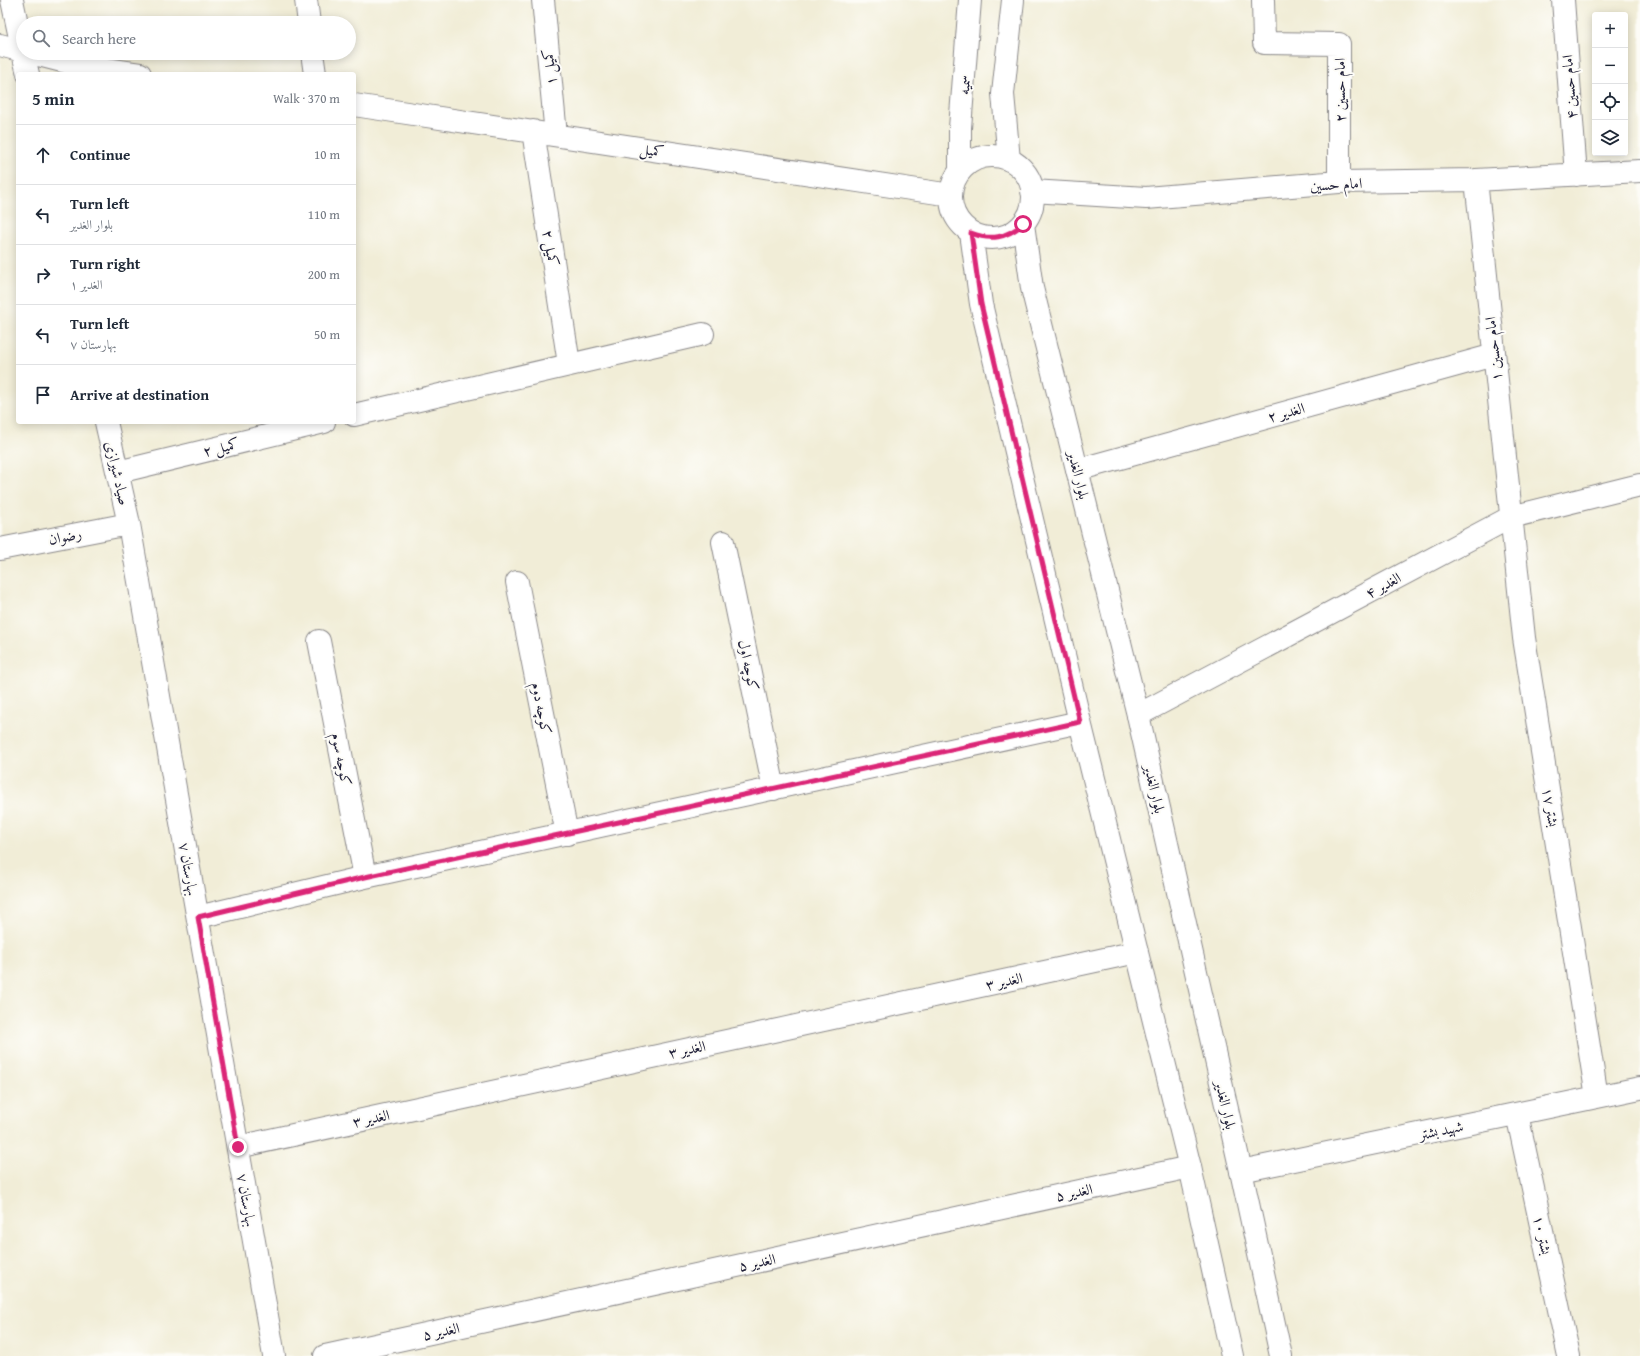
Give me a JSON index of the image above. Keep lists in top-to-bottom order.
{
  "streets": {
    "street": [
      "کمیل ۱",
      "سمیه",
      "امام حسین ۴",
      "امام حسین ۲",
      "کمیل",
      "امام حسین",
      "کمیل ۲",
      "امام حسین ۱",
      "الغدیر ۲",
      "صیاد شیرازی",
      "بلوار الغدیر",
      "رضوان",
      "الغدیر ۴",
      "کوچه اول",
      "کوچه دوم",
      "کوچه سوم",
      "بشتر ۱۷",
      "بهارستان ۷",
      "الغدیر ۳",
      "شهید بشتر",
      "الغدیر ۵",
      "بشتر ۱۰"
    ]
  },
  "crossings": [
    ["کمیل ۱", "کمیل"],
    ["سمیه", "کمیل"],
    ["سمیه", "امام حسین"],
    ["سمیه", "بلوار الغدیر"],
    ["امام حسین ۴", "امام حسین"],
    ["امام حسین ۲", "امام حسین"],
    ["کمیل", "امام حسین"],
    ["کمیل", "کمیل ۲"],
    ["کمیل", "بلوار الغدیر"],
    ["امام حسین", "امام حسین ۱"],
    ["امام حسین", "بلوار الغدیر"],
    ["کمیل ۲", "صیاد شیرازی"],
    ["امام حسین ۱", "الغدیر ۲"],
    ["امام حسین ۱", "الغدیر ۴"],
    ["امام حسین ۱", "بشتر ۱۷"],
    ["الغدیر ۲", "بلوار الغدیر"],
    ["صیاد شیرازی", "رضوان"],
    ["صیاد شیرازی", "بهارستان ۷"],
    ["بلوار الغدیر", "الغدیر ۴"],
    ["بلوار الغدیر", "شهید بشتر"],
    ["رضوان", "بهارستان ۷"],
    ["الغدیر ۴", "بشتر ۱۷"],
    ["بشتر ۱۷", "شهید بشتر"],
    ["بهارستان ۷", "الغدیر ۳"],
    ["شهید بشتر", "بشتر ۱۰"]
  ],
  "page": {
    "map_buttons": ["+", "−"],
    "search": "Search here",
    "heading": ["5 min", "Walk · 370 m"],
    "list": [
      ["Continue", "10 m"],
      ["Turn left", "بلوار الغدیر", "110 m"],
      ["Turn right", "الغدیر ۱", "200 m"],
      ["Turn left", "بهارستان ۷", "50 m"],
      "Arrive at destination"
    ]
  }
}
